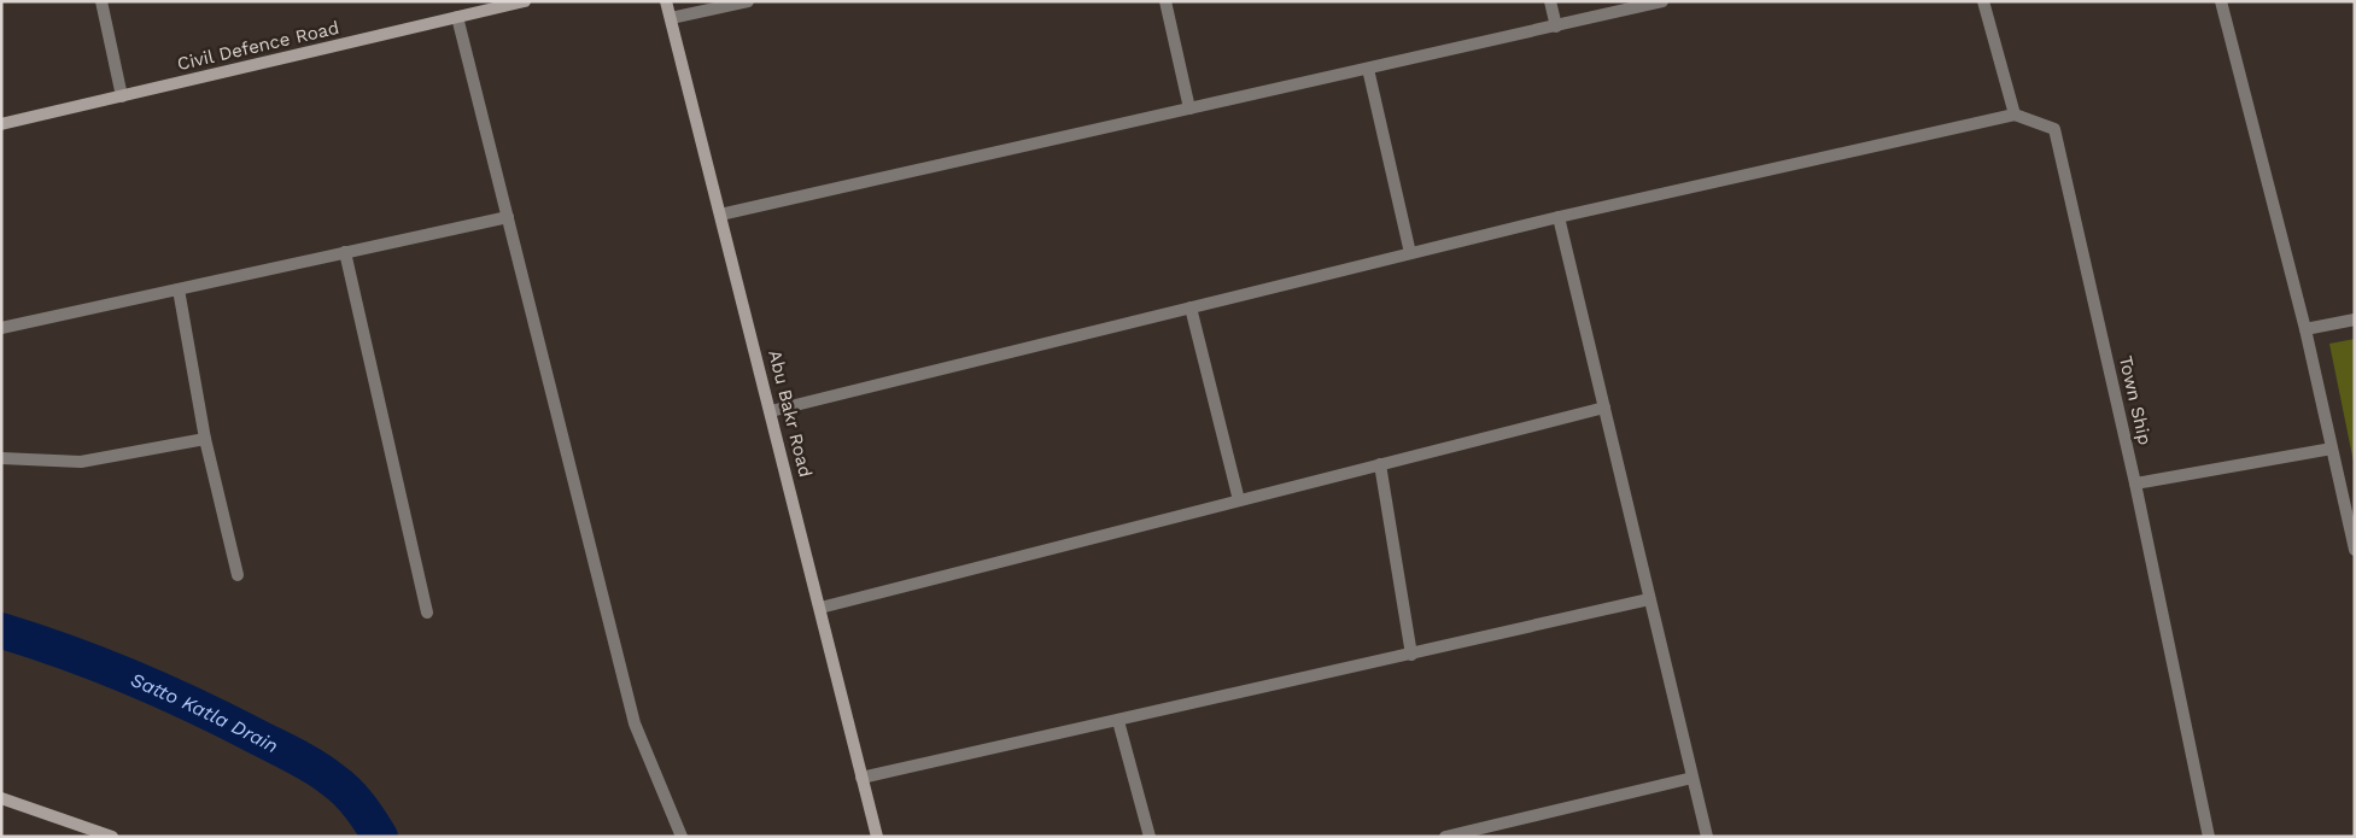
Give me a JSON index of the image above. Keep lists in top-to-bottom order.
{
  "streets": {
    "street": ["Civil Defence Road", "Town Ship", "Abu Bakr Road"]
  },
  "water": ["Satto Katla Drain"]
}
